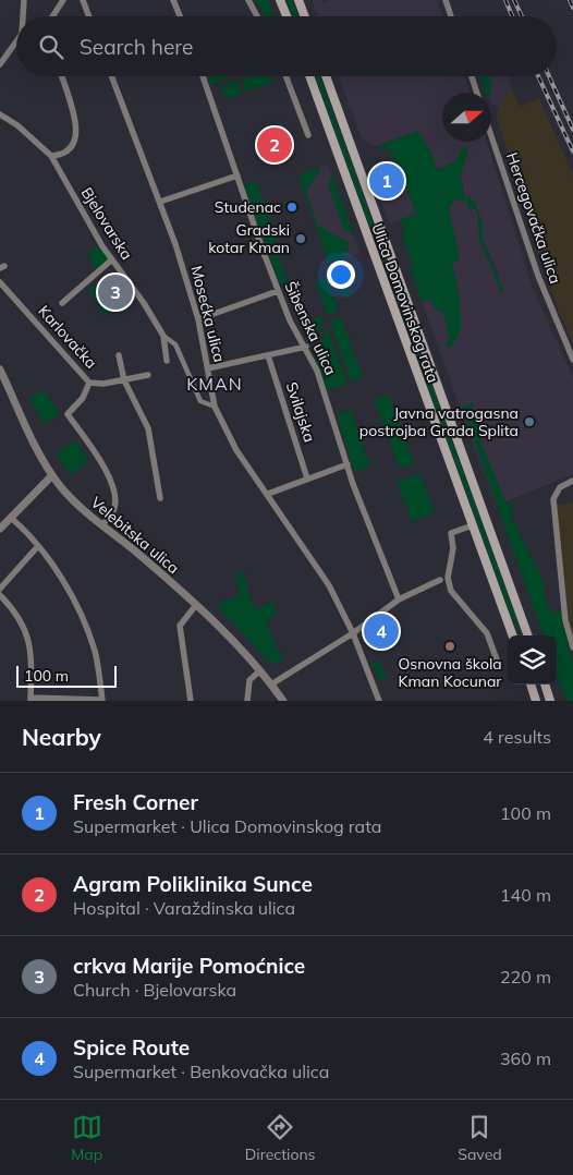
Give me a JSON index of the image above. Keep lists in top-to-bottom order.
{
  "streets": {
    "main road": ["Ulica Domovinskog rata"],
    "street": [
      "Hercegovačka ulica",
      "Bjelovarska",
      "Mosećka ulica",
      "Šibenska ulica",
      "Karlovačka",
      "Svilajska",
      "Velebitska ulica"
    ]
  },
  "crossings": [
    ["Karlovačka", "Velebitska ulica"]
  ],
  "districts": ["KMAN"],
  "places": [
    "Studenac",
    "Gradski kotar Kman",
    "Javna vatrogasna postrojba Grada Splita",
    "Osnovna škola Kman Kocunar"
  ],
  "scale_bar": "100 m",
  "north": "right",
  "page": {
    "search": "Search here",
    "pins": [
      "2",
      "1",
      "3",
      "4"
    ],
    "scale": "100 m",
    "heading": ["Nearby", "4 results"],
    "list": [
      {
        "mark": "1",
        "name": "Fresh Corner",
        "note": "Supermarket · Ulica Domovinskog rata",
        "value": "100 m"
      },
      {
        "mark": "2",
        "name": "Agram Poliklinika Sunce",
        "note": "Hospital · Varaždinska ulica",
        "value": "140 m"
      },
      {
        "mark": "3",
        "name": "crkva Marije Pomoćnice",
        "note": "Church · Bjelovarska",
        "value": "220 m"
      },
      {
        "mark": "4",
        "name": "Spice Route",
        "note": "Supermarket · Benkovačka ulica",
        "value": "360 m"
      }
    ],
    "nav": ["Map", "Directions", "Saved"]
  }
}
